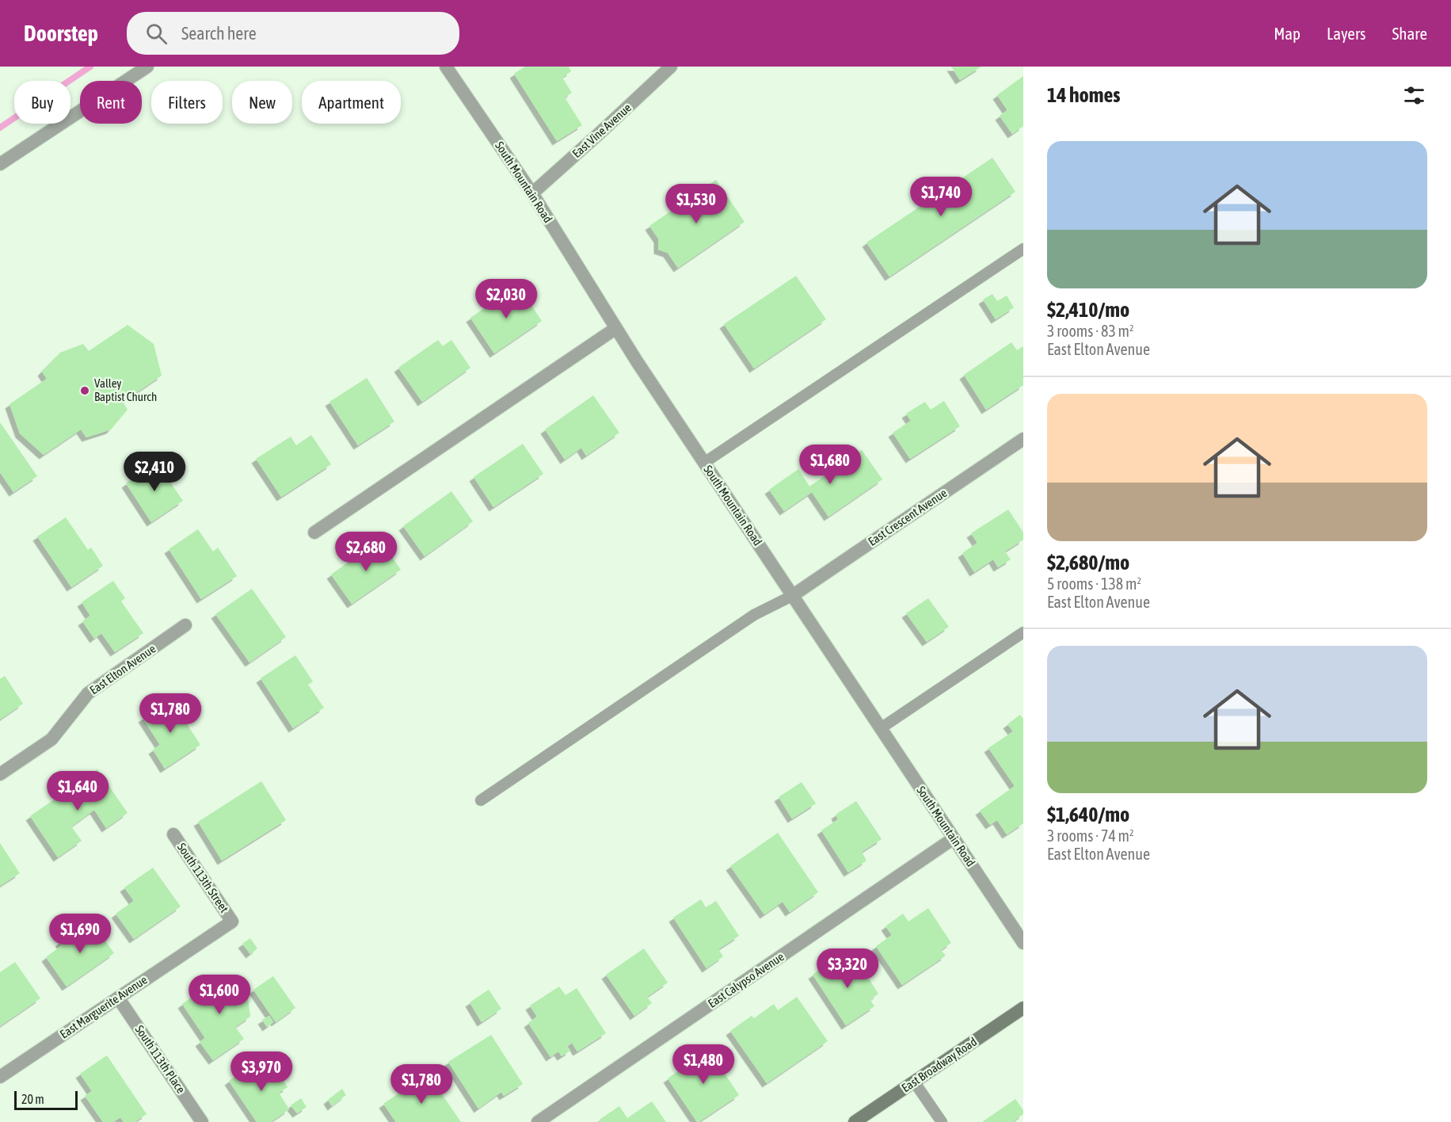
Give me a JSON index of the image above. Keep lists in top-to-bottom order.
{
  "streets": {
    "main road": ["East Broadway Road"],
    "street": [
      "East Vine Avenue",
      "South Mountain Road",
      "East Crescent Avenue",
      "East Elton Avenue",
      "South 113th Street",
      "East Calypso Avenue",
      "East Marguerite Avenue",
      "South 113th Place"
    ]
  },
  "crossings": [
    ["East Vine Avenue", "South Mountain Road"],
    ["South Mountain Road", "East Crescent Avenue"],
    ["South Mountain Road", "East Calypso Avenue"],
    ["South 113th Street", "East Marguerite Avenue"],
    ["East Marguerite Avenue", "South 113th Place"]
  ],
  "places": ["Valley Baptist Church"],
  "scale_bar": "20 m",
  "page": {
    "header": "Doorstep",
    "search": "Search here",
    "nav": ["Map", "Layers", "Share"],
    "heading": "14 homes",
    "chip": [
      "Buy",
      "Rent",
      "Filters",
      "New",
      "Apartment"
    ],
    "list": [
      {
        "name": "$2,410/mo",
        "note": "3 rooms · 83 m² · East Elton Avenue"
      },
      {
        "name": "$2,680/mo",
        "note": "5 rooms · 138 m² · East Elton Avenue"
      },
      {
        "name": "$1,640/mo",
        "note": "3 rooms · 74 m² · East Elton Avenue"
      }
    ],
    "price": [
      "$1,740",
      "$1,530",
      "$2,030",
      "$1,680",
      "$2,410",
      "$2,680",
      "$1,780",
      "$1,640",
      "$1,690",
      "$3,320",
      "$1,600",
      "$1,480",
      "$3,970",
      "$1,780"
    ],
    "scale": "20 m"
  }
}
